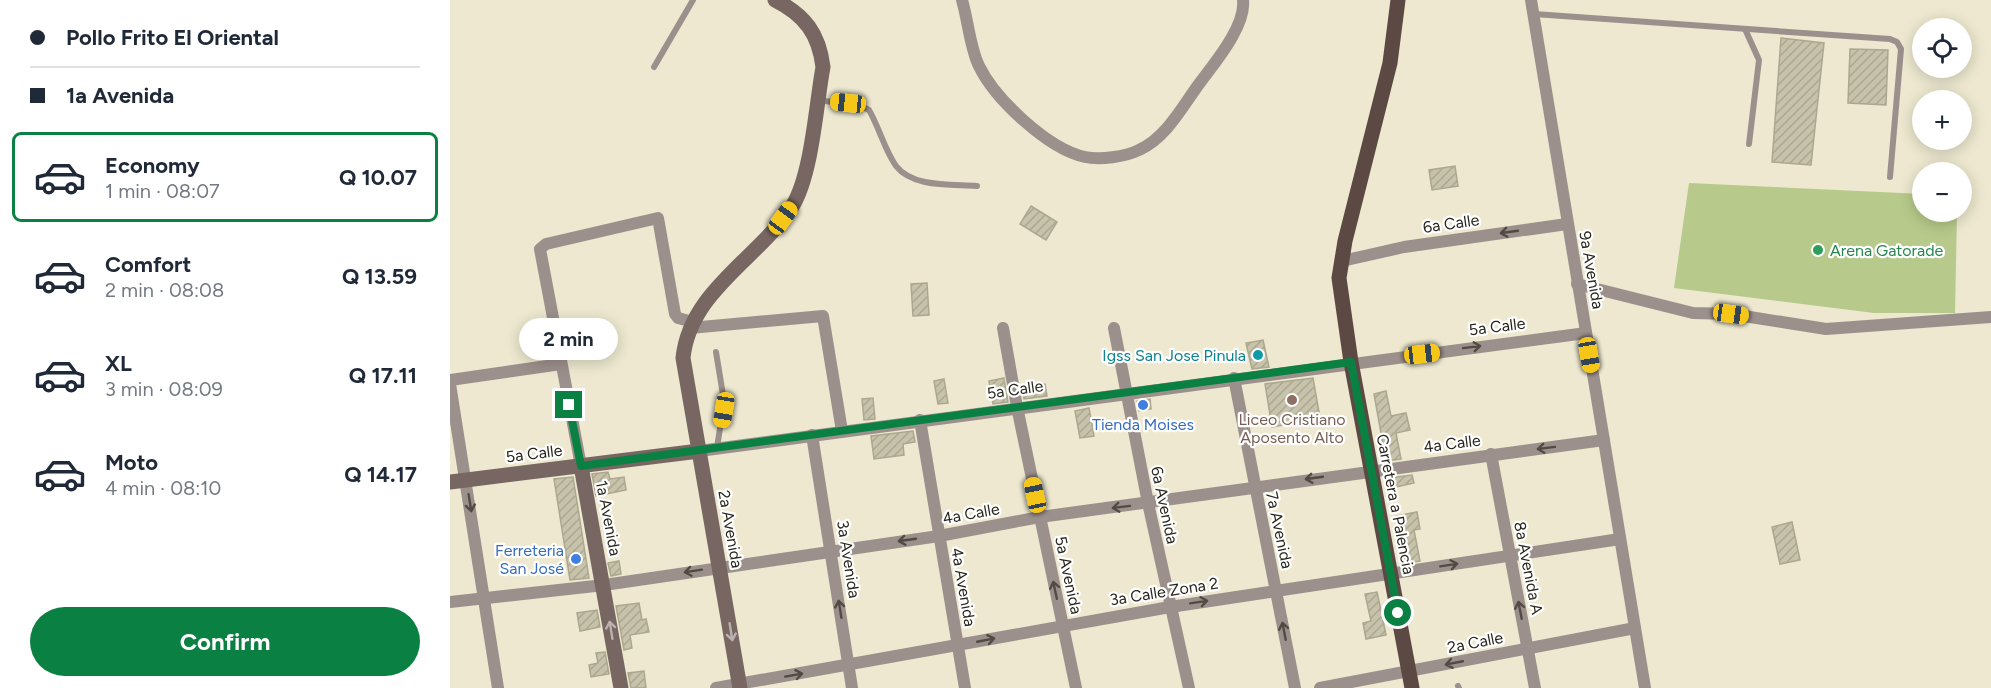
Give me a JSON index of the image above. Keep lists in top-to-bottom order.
{
  "streets": {
    "main road": ["Carretera a Palencia"],
    "street": [
      "6a Calle",
      "9a Avenida",
      "5a Calle",
      "4a Calle",
      "6a Avenida",
      "1a Avenida",
      "2a Avenida",
      "7a Avenida",
      "3a Avenida",
      "8a Avenida A",
      "5a Avenida",
      "4a Avenida",
      "3a Calle Zona 2",
      "2a Calle"
    ]
  },
  "crossings": [
    ["6a Calle", "9a Avenida"],
    ["6a Calle", "Carretera a Palencia"],
    ["9a Avenida", "5a Calle"],
    ["9a Avenida", "4a Calle"],
    ["9a Avenida", "3a Calle Zona 2"],
    ["9a Avenida", "2a Calle"],
    ["5a Calle", "Carretera a Palencia"],
    ["5a Calle", "6a Avenida"],
    ["5a Calle", "1a Avenida"],
    ["5a Calle", "2a Avenida"],
    ["5a Calle", "7a Avenida"],
    ["5a Calle", "3a Avenida"],
    ["5a Calle", "5a Avenida"],
    ["5a Calle", "4a Avenida"],
    ["4a Calle", "Carretera a Palencia"],
    ["4a Calle", "6a Avenida"],
    ["4a Calle", "1a Avenida"],
    ["4a Calle", "2a Avenida"],
    ["4a Calle", "7a Avenida"],
    ["4a Calle", "3a Avenida"],
    ["4a Calle", "8a Avenida A"],
    ["4a Calle", "5a Avenida"],
    ["4a Calle", "4a Avenida"],
    ["Carretera a Palencia", "3a Calle Zona 2"],
    ["Carretera a Palencia", "2a Calle"],
    ["6a Avenida", "3a Calle Zona 2"],
    ["1a Avenida", "2a Avenida"],
    ["2a Avenida", "3a Calle Zona 2"],
    ["7a Avenida", "3a Calle Zona 2"],
    ["3a Avenida", "3a Calle Zona 2"],
    ["8a Avenida A", "3a Calle Zona 2"],
    ["8a Avenida A", "2a Calle"],
    ["5a Avenida", "3a Calle Zona 2"],
    ["4a Avenida", "3a Calle Zona 2"]
  ],
  "one_way": [
    "6a Calle",
    "4a Calle",
    "3a Avenida",
    "8a Avenida A",
    "3a Calle Zona 2",
    "2a Calle"
  ],
  "places": [
    "Arena Gatorade",
    "Igss San Jose Pinula",
    "Liceo Cristiano Aposento Alto",
    "Tienda Moises",
    "Ferreteria San José"
  ],
  "page": {
    "banner": ["Pollo Frito El Oriental", "1a Avenida"],
    "map_buttons": ["+", "−"],
    "list": [
      {
        "name": "Economy",
        "note": "1 min · 08:07",
        "value": "Q 10.07"
      },
      {
        "name": "Comfort",
        "note": "2 min · 08:08",
        "value": "Q 13.59"
      },
      {
        "name": "XL",
        "note": "3 min · 08:09",
        "value": "Q 17.11"
      },
      {
        "name": "Moto",
        "note": "4 min · 08:10",
        "value": "Q 14.17"
      }
    ],
    "bubble": "2 min",
    "buttons": "Confirm"
  }
}
